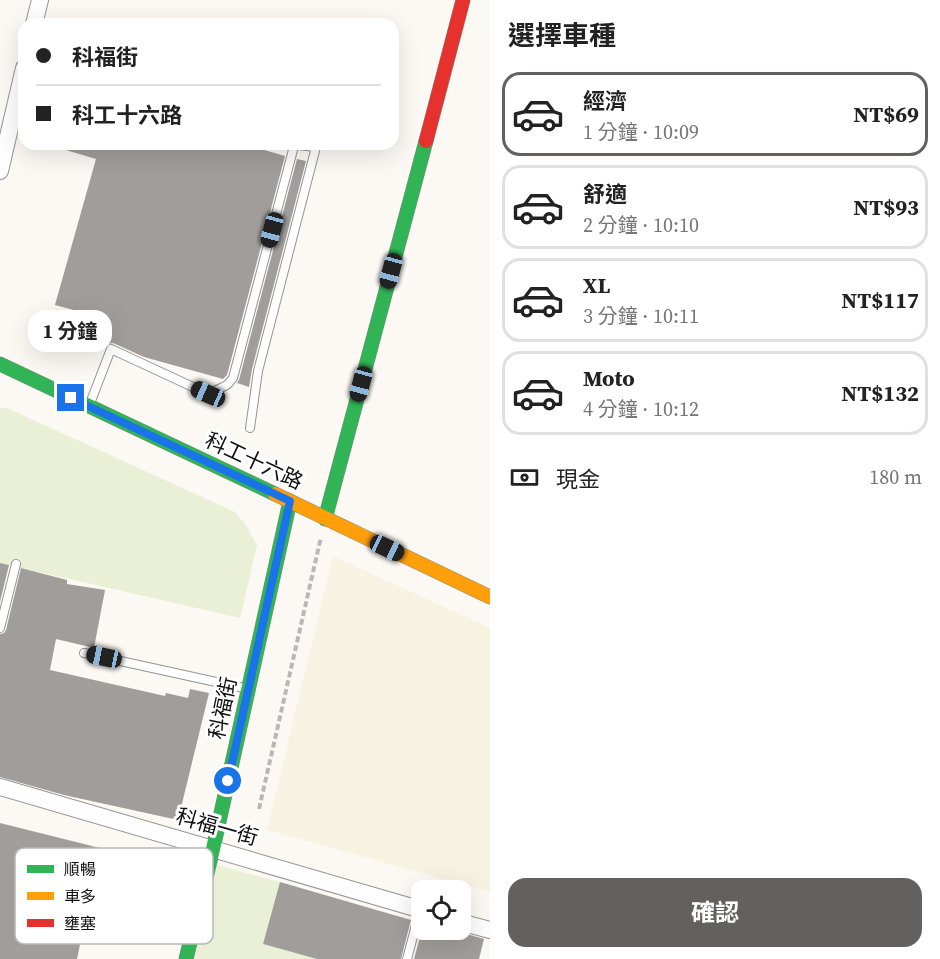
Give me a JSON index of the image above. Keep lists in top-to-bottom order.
{
  "streets": {
    "street": ["科工十六路", "科福街", "科福一街"]
  },
  "crossings": [
    ["科工十六路", "科福街"],
    ["科福街", "科福一街"]
  ],
  "legend": ["順暢", "車多", "壅塞"],
  "page": {
    "heading": "選擇車種",
    "banner": ["科福街", "科工十六路"],
    "list": [
      {
        "name": "經濟",
        "note": "1 分鐘 · 10:09",
        "value": "NT$69"
      },
      {
        "name": "舒適",
        "note": "2 分鐘 · 10:10",
        "value": "NT$93"
      },
      {
        "name": "XL",
        "note": "3 分鐘 · 10:11",
        "value": "NT$117"
      },
      {
        "name": "Moto",
        "note": "4 分鐘 · 10:12",
        "value": "NT$132"
      }
    ],
    "bubble": "1 分鐘",
    "pay": ["現金", "180 m"],
    "buttons": "確認"
  }
}
